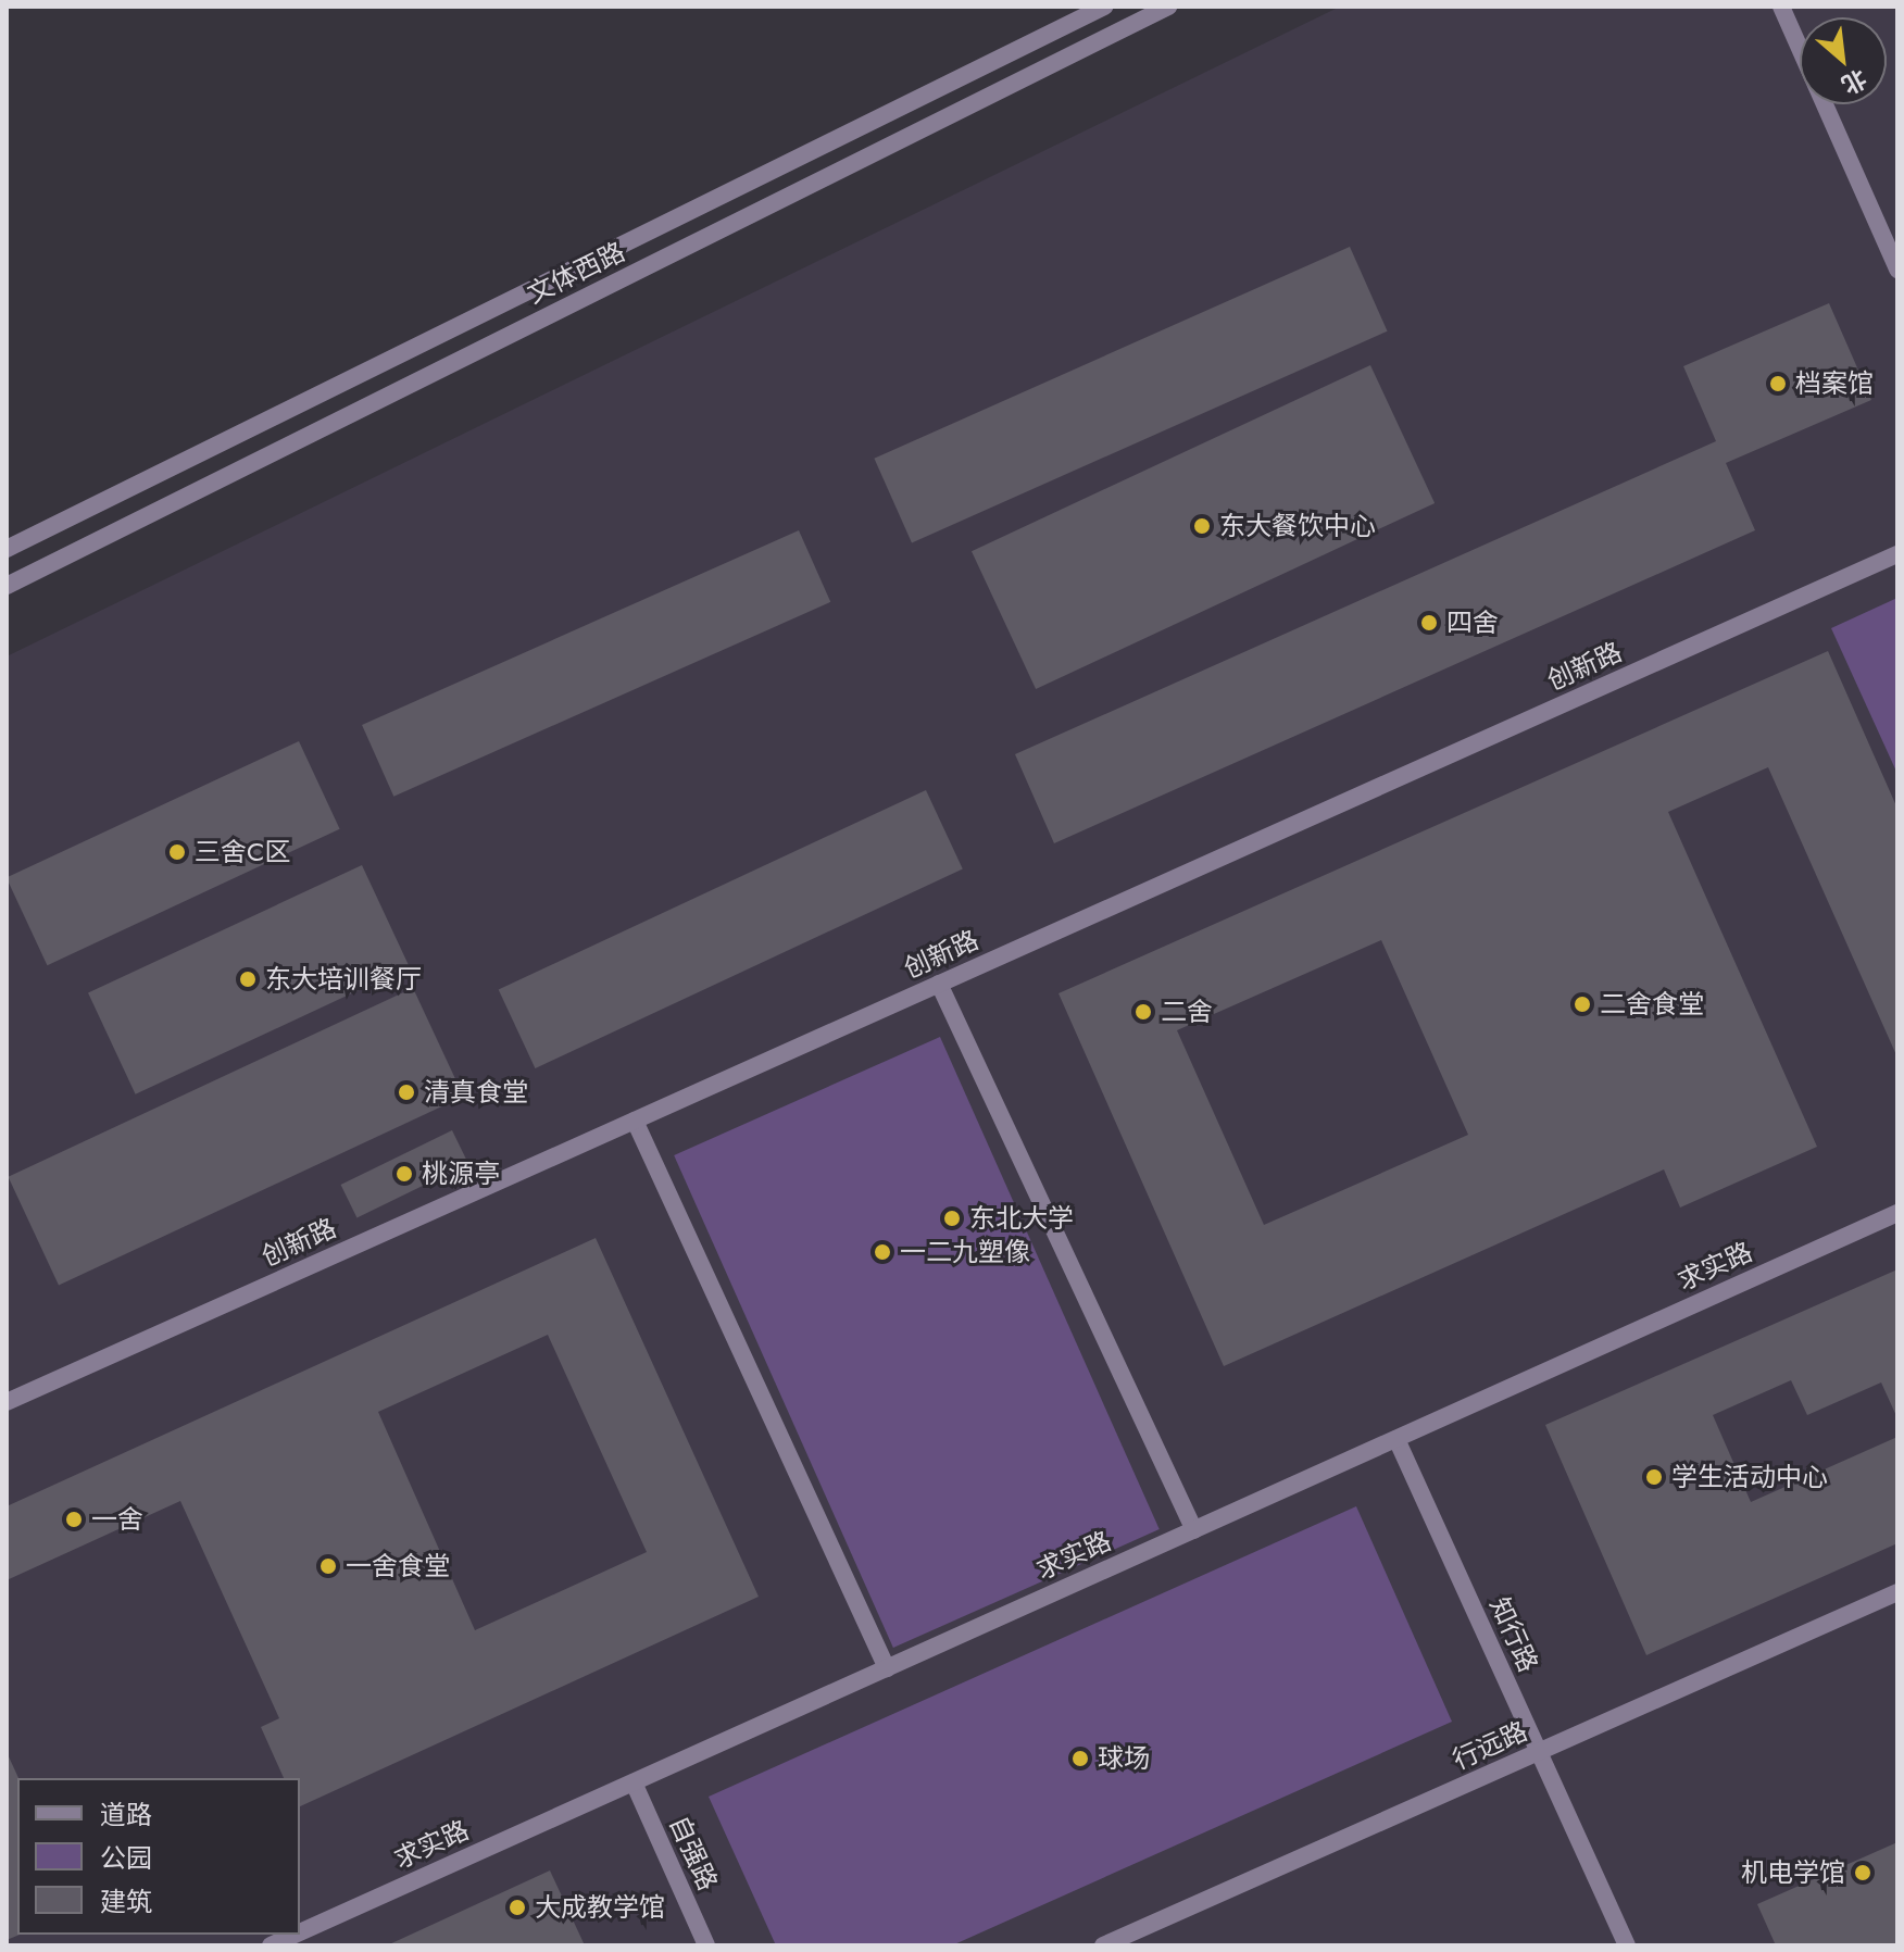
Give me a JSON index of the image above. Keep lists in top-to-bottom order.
{
  "streets": {
    "street": [
      "文体西路",
      "创新路",
      "求实路",
      "知行路",
      "行远路",
      "自强路"
    ]
  },
  "crossings": [
    ["求实路", "知行路"],
    ["求实路", "自强路"],
    ["知行路", "行远路"]
  ],
  "places": [
    "档案馆",
    "东大餐饮中心",
    "四舍",
    "三舍C区",
    "东大培训餐厅",
    "二舍食堂",
    "二舍",
    "清真食堂",
    "桃源亭",
    "东北大学",
    "一二九塑像",
    "学生活动中心",
    "一舍",
    "一舍食堂",
    "球场",
    "机电学馆",
    "大成教学馆"
  ],
  "legend": ["道路", "公园", "建筑"],
  "north": "bottom right"
}
